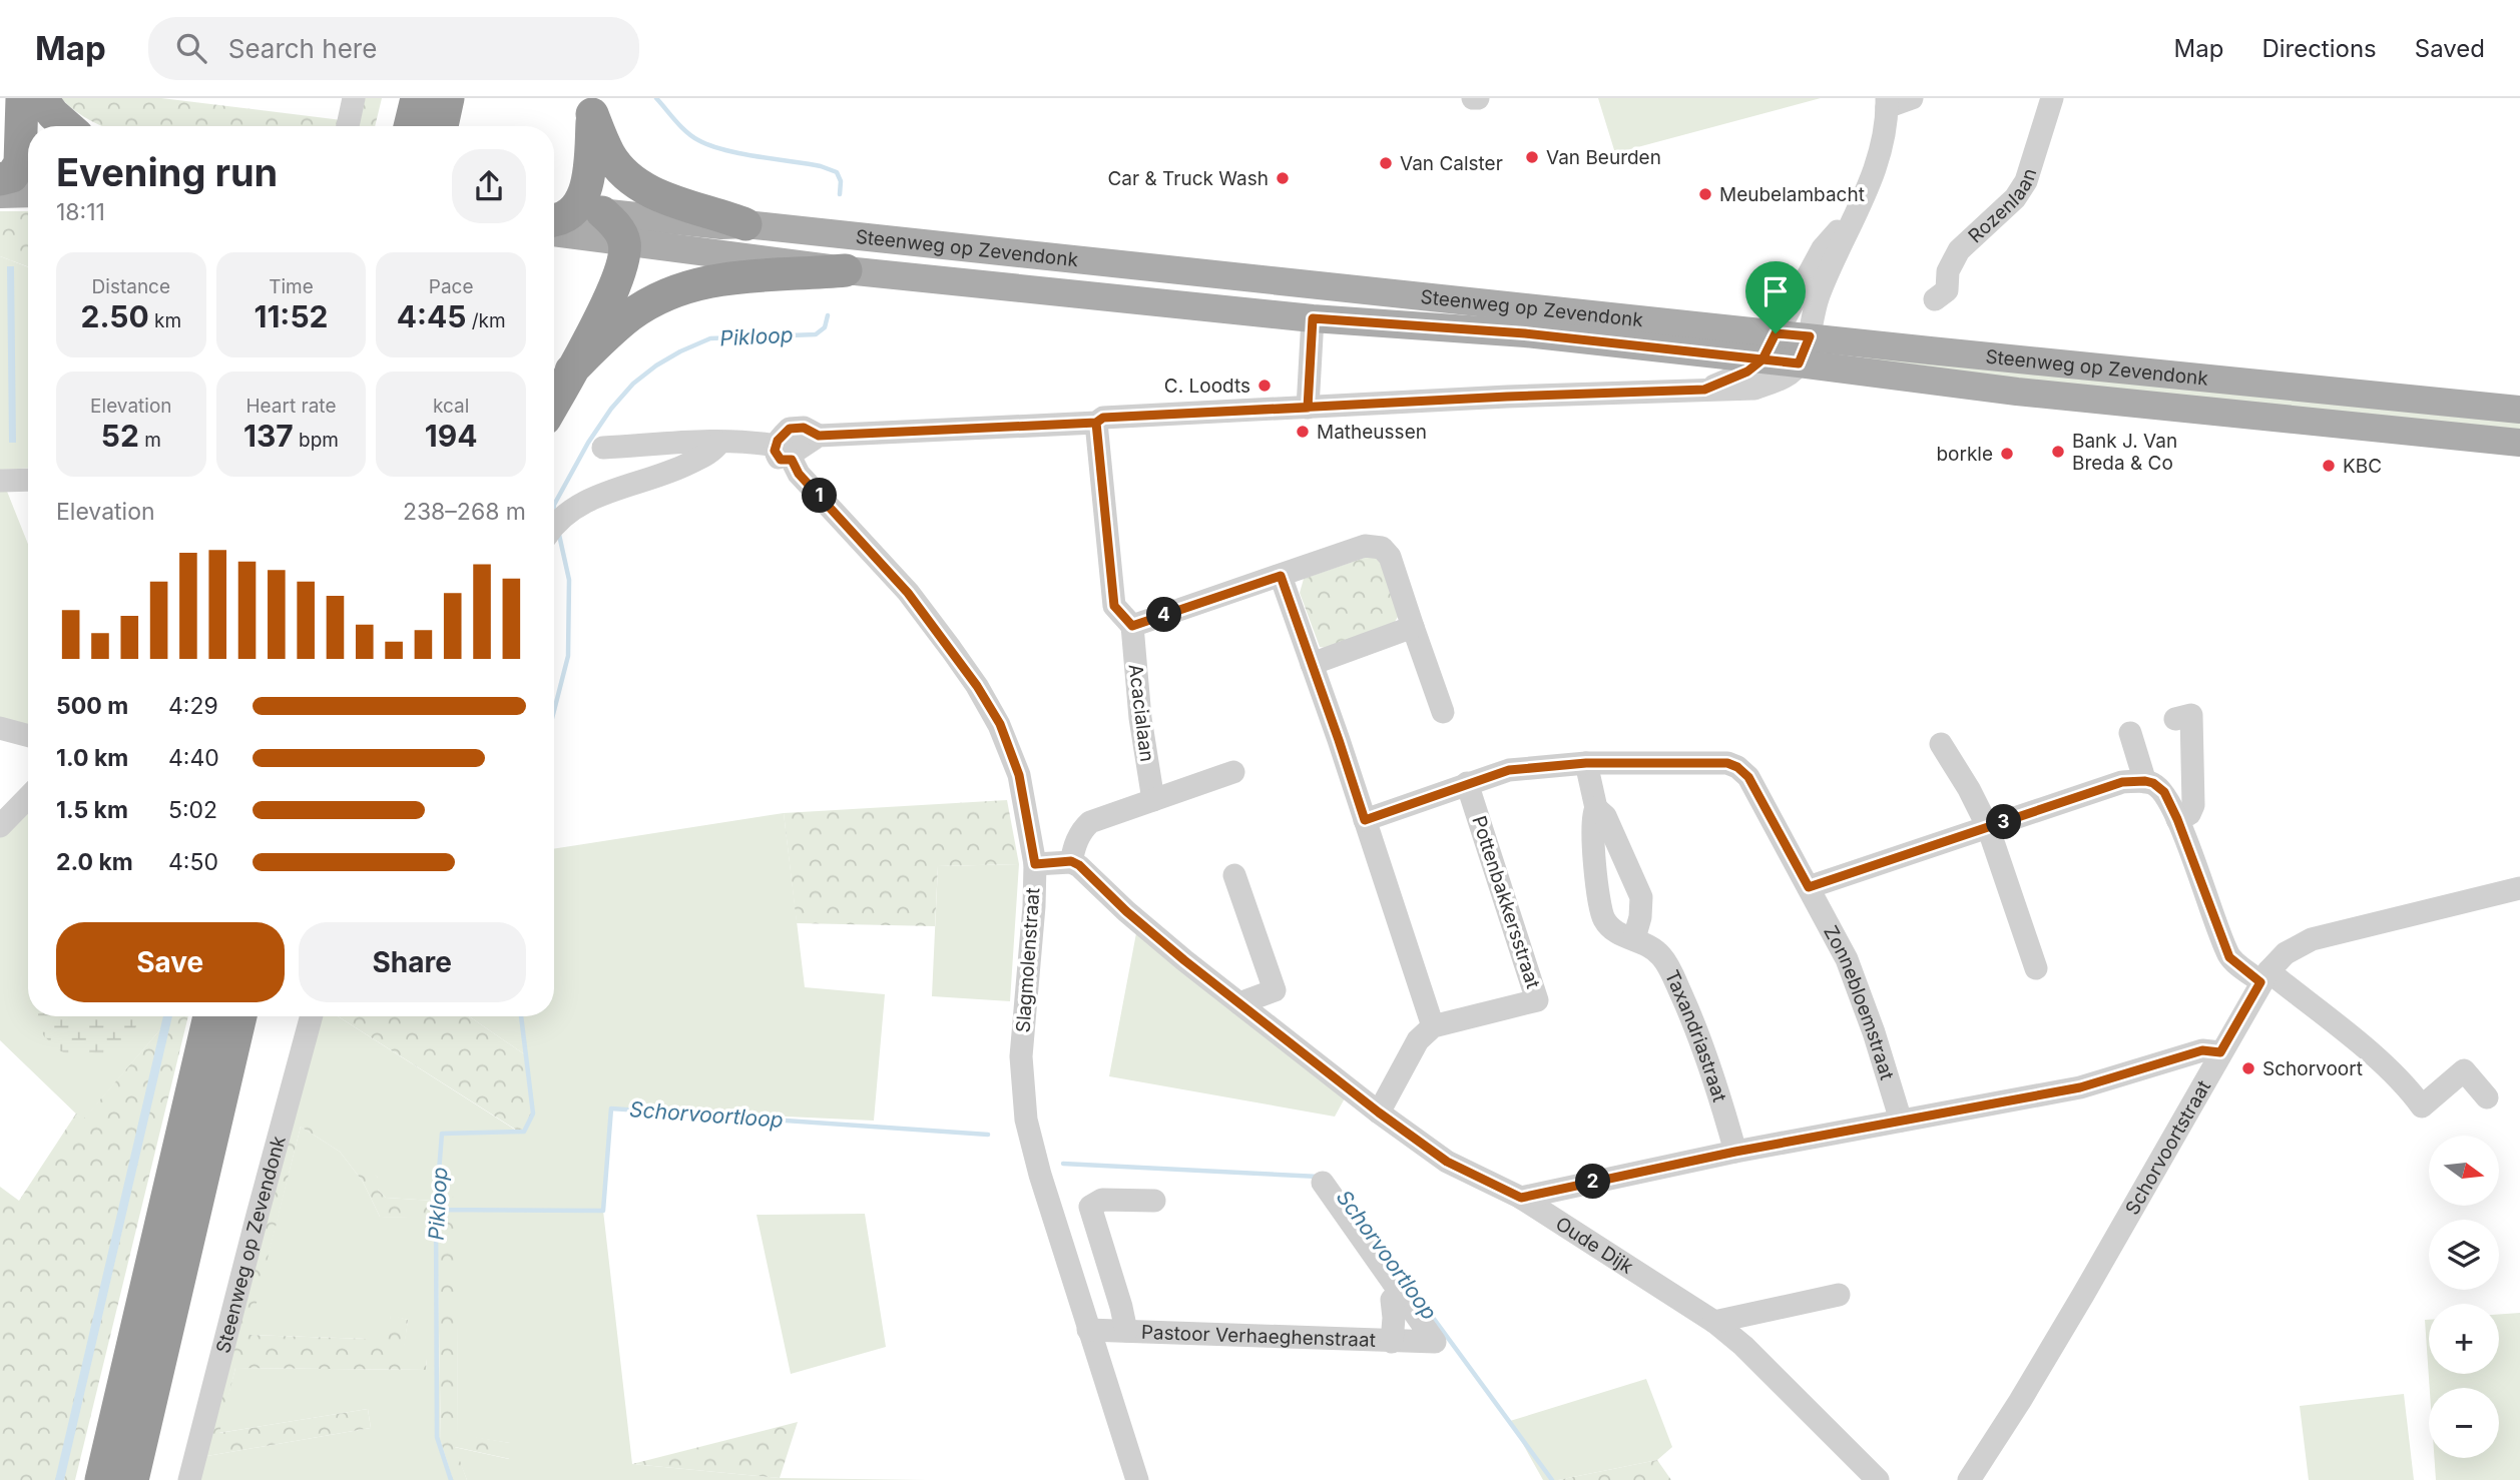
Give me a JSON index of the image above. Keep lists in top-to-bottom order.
{
  "streets": {
    "main road": ["Steenweg op Zevendonk"],
    "street": [
      "Rozenlaan",
      "Acacialaan",
      "Pottenbakkersstraat",
      "Slagmolenstraat",
      "Zonnebloemstraat",
      "Taxandriastraat",
      "Schorvoortstraat",
      "Oude Dijk",
      "Pastoor Verhaeghenstraat"
    ]
  },
  "crossings": [
    ["Slagmolenstraat", "Pastoor Verhaeghenstraat"],
    ["Zonnebloemstraat", "Taxandriastraat"]
  ],
  "water": ["Pikloop", "Schorvoortloop"],
  "places": [
    "Van Beurden",
    "Van Calster",
    "Car & Truck Wash",
    "Meubelambacht",
    "C. Loodts",
    "Matheussen",
    "Bank J. Van Breda & Co",
    "borkle",
    "KBC",
    "Schorvoort"
  ],
  "north": "right",
  "page": {
    "header": "Map",
    "search": "Search here",
    "nav": ["Map", "Directions", "Saved"],
    "heading": ["Evening run", "18:11"],
    "stats": [
      ["Distance", "2.50 km"],
      ["Time", "11:52"],
      ["Pace", "4:45 /km"],
      ["Elevation", "52 m"],
      ["Heart rate", "137 bpm"],
      ["kcal", "194"]
    ],
    "pins": [
      "1",
      "4",
      "3",
      "2"
    ],
    "chart": ["Elevation", "238–268 m"],
    "list": [
      {
        "name": "500 m",
        "note": "4:29"
      },
      {
        "name": "1.0 km",
        "note": "4:40"
      },
      {
        "name": "1.5 km",
        "note": "5:02"
      },
      {
        "name": "2.0 km",
        "note": "4:50"
      }
    ],
    "buttons": ["Save", "Share"],
    "map_buttons": ["+", "−"]
  }
}
